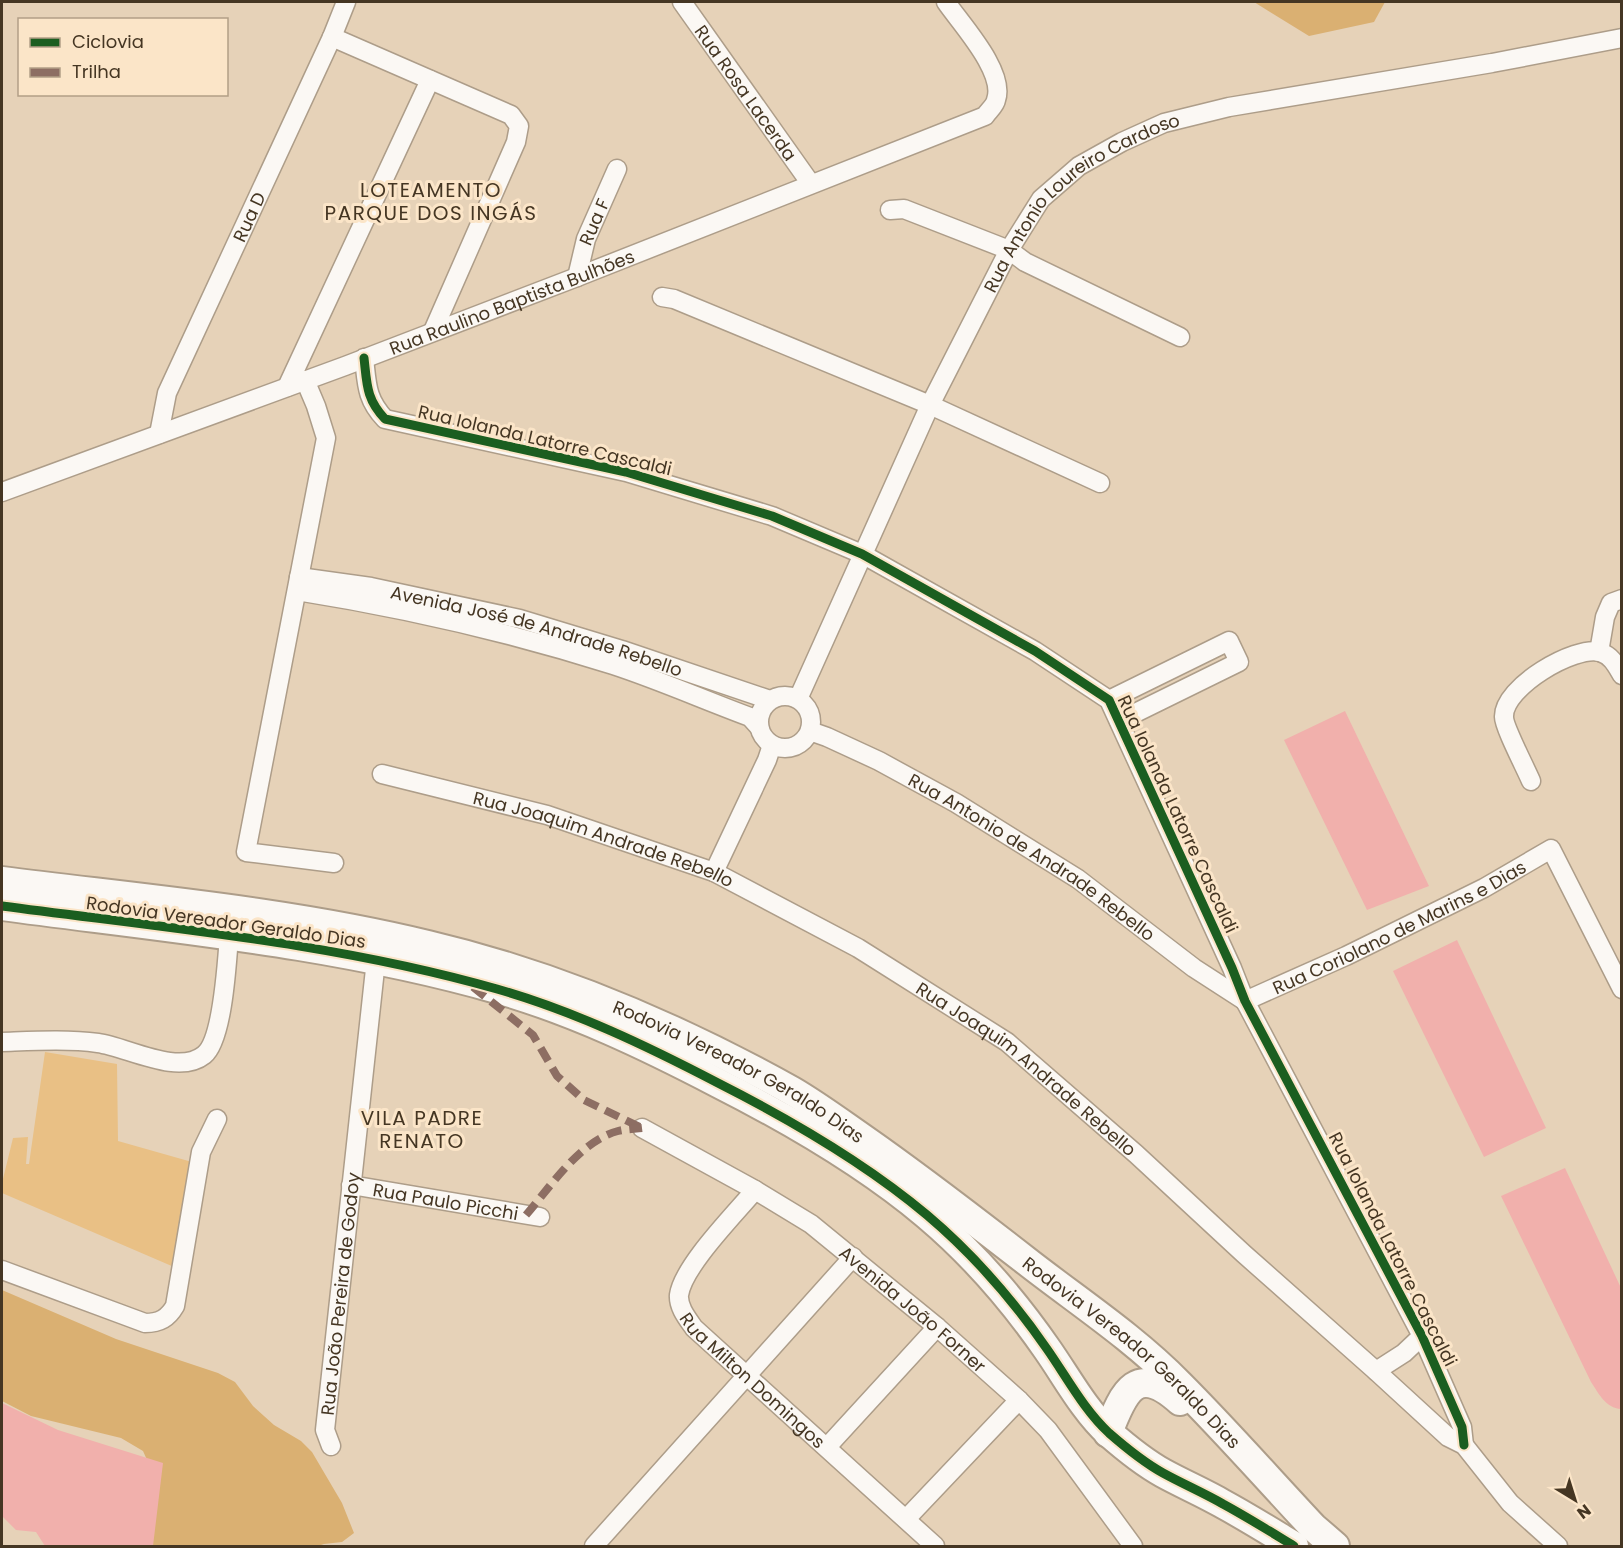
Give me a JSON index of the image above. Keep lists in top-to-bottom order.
{
  "streets": {
    "main road": ["Rodovia Vereador Geraldo Dias"],
    "street": [
      "Rua Rosa Lacerda",
      "Rua Antonio Loureiro Cardoso",
      "Rua D",
      "Rua F",
      "Rua Raulino Baptista Bulhões",
      "Rua Iolanda Latorre Cascaldi",
      "Avenida José de Andrade Rebello",
      "Rua Joaquim Andrade Rebello",
      "Rua Antonio de Andrade Rebello",
      "Rua Coriolano de Marins e Dias",
      "Rua Paulo Picchi",
      "Rua João Pereira de Godoy",
      "Avenida João Forner",
      "Rua Milton Domingos"
    ]
  },
  "crossings": [
    ["Rua Rosa Lacerda", "Rua Raulino Baptista Bulhões"],
    ["Rua Antonio Loureiro Cardoso", "Rua Iolanda Latorre Cascaldi"],
    ["Rua Antonio Loureiro Cardoso", "Avenida José de Andrade Rebello"],
    ["Rua Antonio Loureiro Cardoso", "Rua Antonio de Andrade Rebello"],
    ["Rua D", "Rua Raulino Baptista Bulhões"],
    ["Rua F", "Rua Raulino Baptista Bulhões"],
    ["Rua Raulino Baptista Bulhões", "Rua Iolanda Latorre Cascaldi"],
    ["Rua Iolanda Latorre Cascaldi", "Rua Joaquim Andrade Rebello"],
    ["Rua Iolanda Latorre Cascaldi", "Rua Antonio de Andrade Rebello"],
    ["Rua Iolanda Latorre Cascaldi", "Rua Coriolano de Marins e Dias"],
    ["Avenida José de Andrade Rebello", "Rua Antonio de Andrade Rebello"],
    ["Rua Antonio de Andrade Rebello", "Rua Coriolano de Marins e Dias"],
    ["Rodovia Vereador Geraldo Dias", "Rua João Pereira de Godoy"],
    ["Rua Paulo Picchi", "Rua João Pereira de Godoy"],
    ["Avenida João Forner", "Rua Milton Domingos"]
  ],
  "districts": ["LOTEAMENTO PARQUE DOS INGÁS", "VILA PADRE RENATO"],
  "legend": ["Ciclovia", "Trilha"],
  "north": "bottom right"
}
